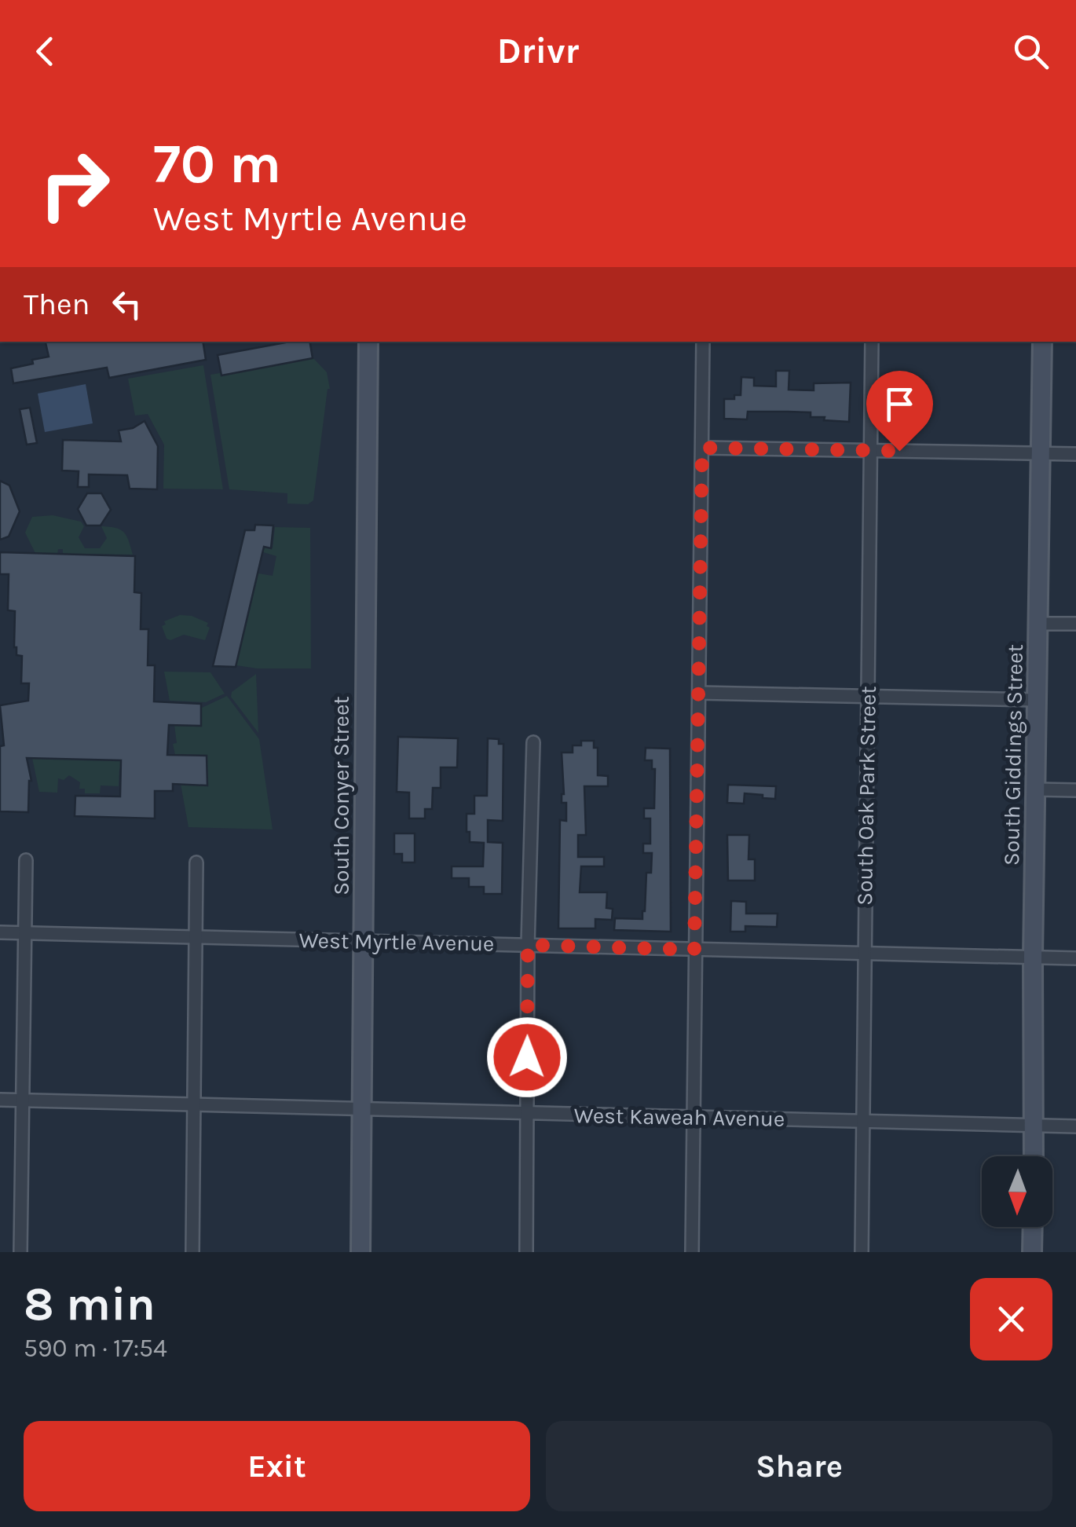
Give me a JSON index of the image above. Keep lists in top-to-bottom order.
{
  "streets": {
    "street": [
      "South Giddings Street",
      "South Conyer Street",
      "South Oak Park Street",
      "West Myrtle Avenue",
      "West Kaweah Avenue"
    ]
  },
  "crossings": [
    ["South Giddings Street", "West Myrtle Avenue"],
    ["South Giddings Street", "West Kaweah Avenue"],
    ["South Conyer Street", "West Myrtle Avenue"],
    ["South Conyer Street", "West Kaweah Avenue"],
    ["South Oak Park Street", "West Myrtle Avenue"],
    ["South Oak Park Street", "West Kaweah Avenue"]
  ],
  "north": "bottom",
  "page": {
    "header": "Drivr",
    "turn": ["70 m", "West Myrtle Avenue"],
    "then": "Then",
    "heading": ["8 min", "590 m · 17:54"],
    "buttons": ["Exit", "Share"]
  }
}
